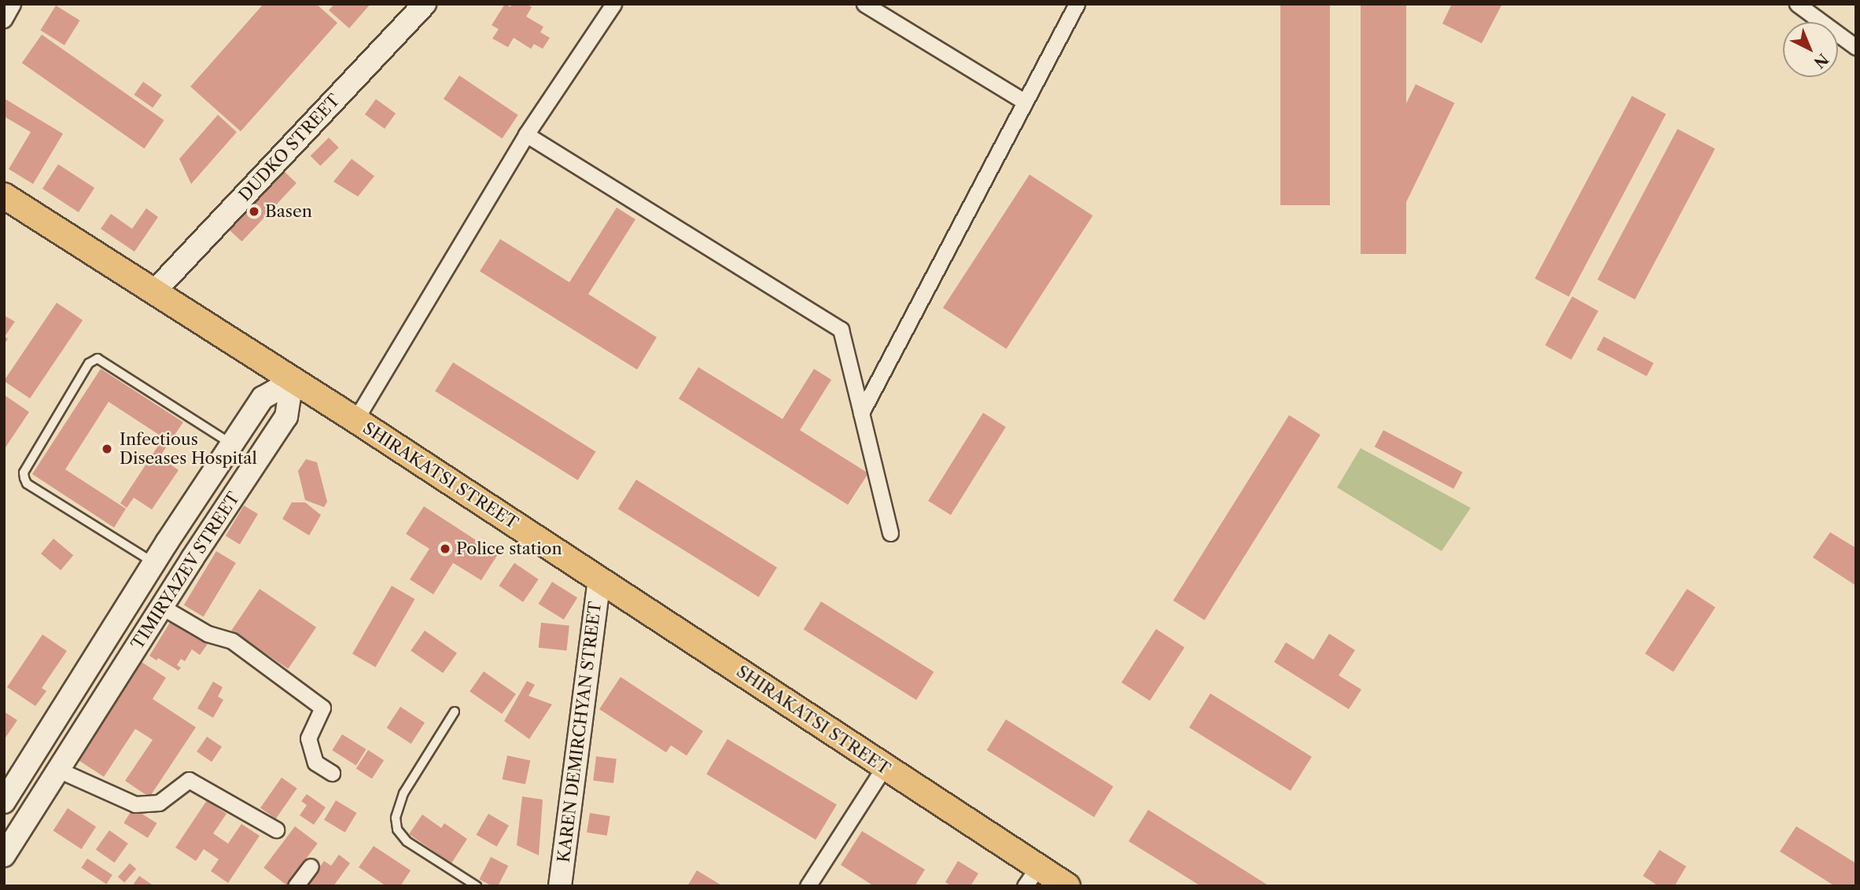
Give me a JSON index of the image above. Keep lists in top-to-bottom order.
{
  "streets": {
    "main road": ["SHIRAKATSI STREET"],
    "street": ["DUDKO STREET", "TIMIRYAZEV STREET", "KAREN DEMIRCHYAN STREET"]
  },
  "crossings": [
    ["DUDKO STREET", "SHIRAKATSI STREET"],
    ["SHIRAKATSI STREET", "TIMIRYAZEV STREET"],
    ["SHIRAKATSI STREET", "KAREN DEMIRCHYAN STREET"]
  ],
  "places": ["Basen", "Infectious Diseases Hospital", "Police station"],
  "north": "bottom right"
}
